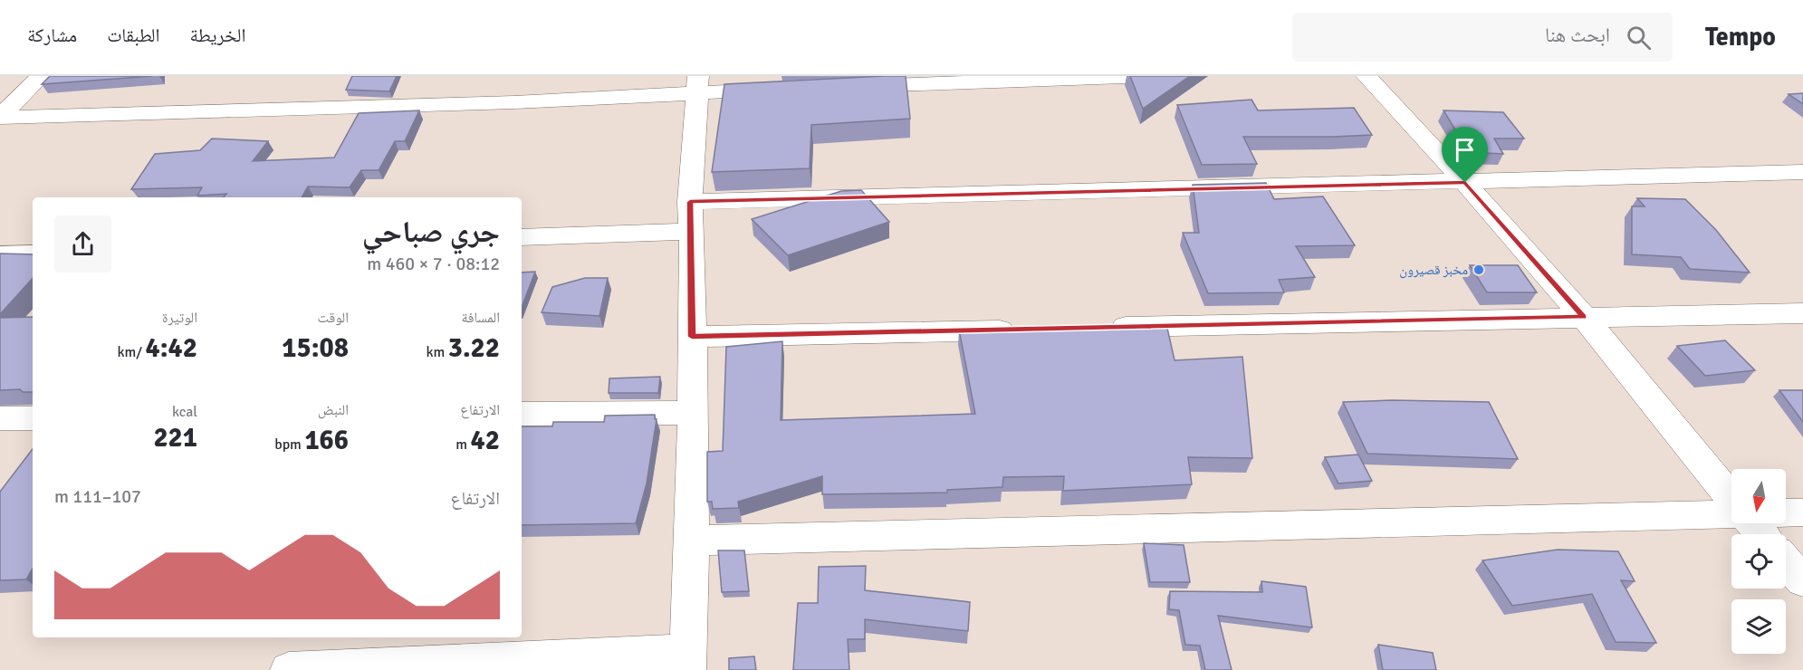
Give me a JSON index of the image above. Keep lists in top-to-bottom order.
{
  "places": ["مخبز قصيرون"],
  "north": "bottom",
  "page": {
    "header": "Tempo",
    "search": "ابحث هنا",
    "nav": ["الخريطة", "الطبقات", "مشاركة"],
    "heading": ["جري صباحي", "08:12 · 7 × 460 m"],
    "stats": [
      ["المسافة", "3.22 km"],
      ["الوقت", "15:08"],
      ["الوتيرة", "4:42 /km"],
      ["الارتفاع", "42 m"],
      ["النبض", "166 bpm"],
      ["kcal", "221"]
    ],
    "chart": ["الارتفاع", "107–111 m"]
  }
}
